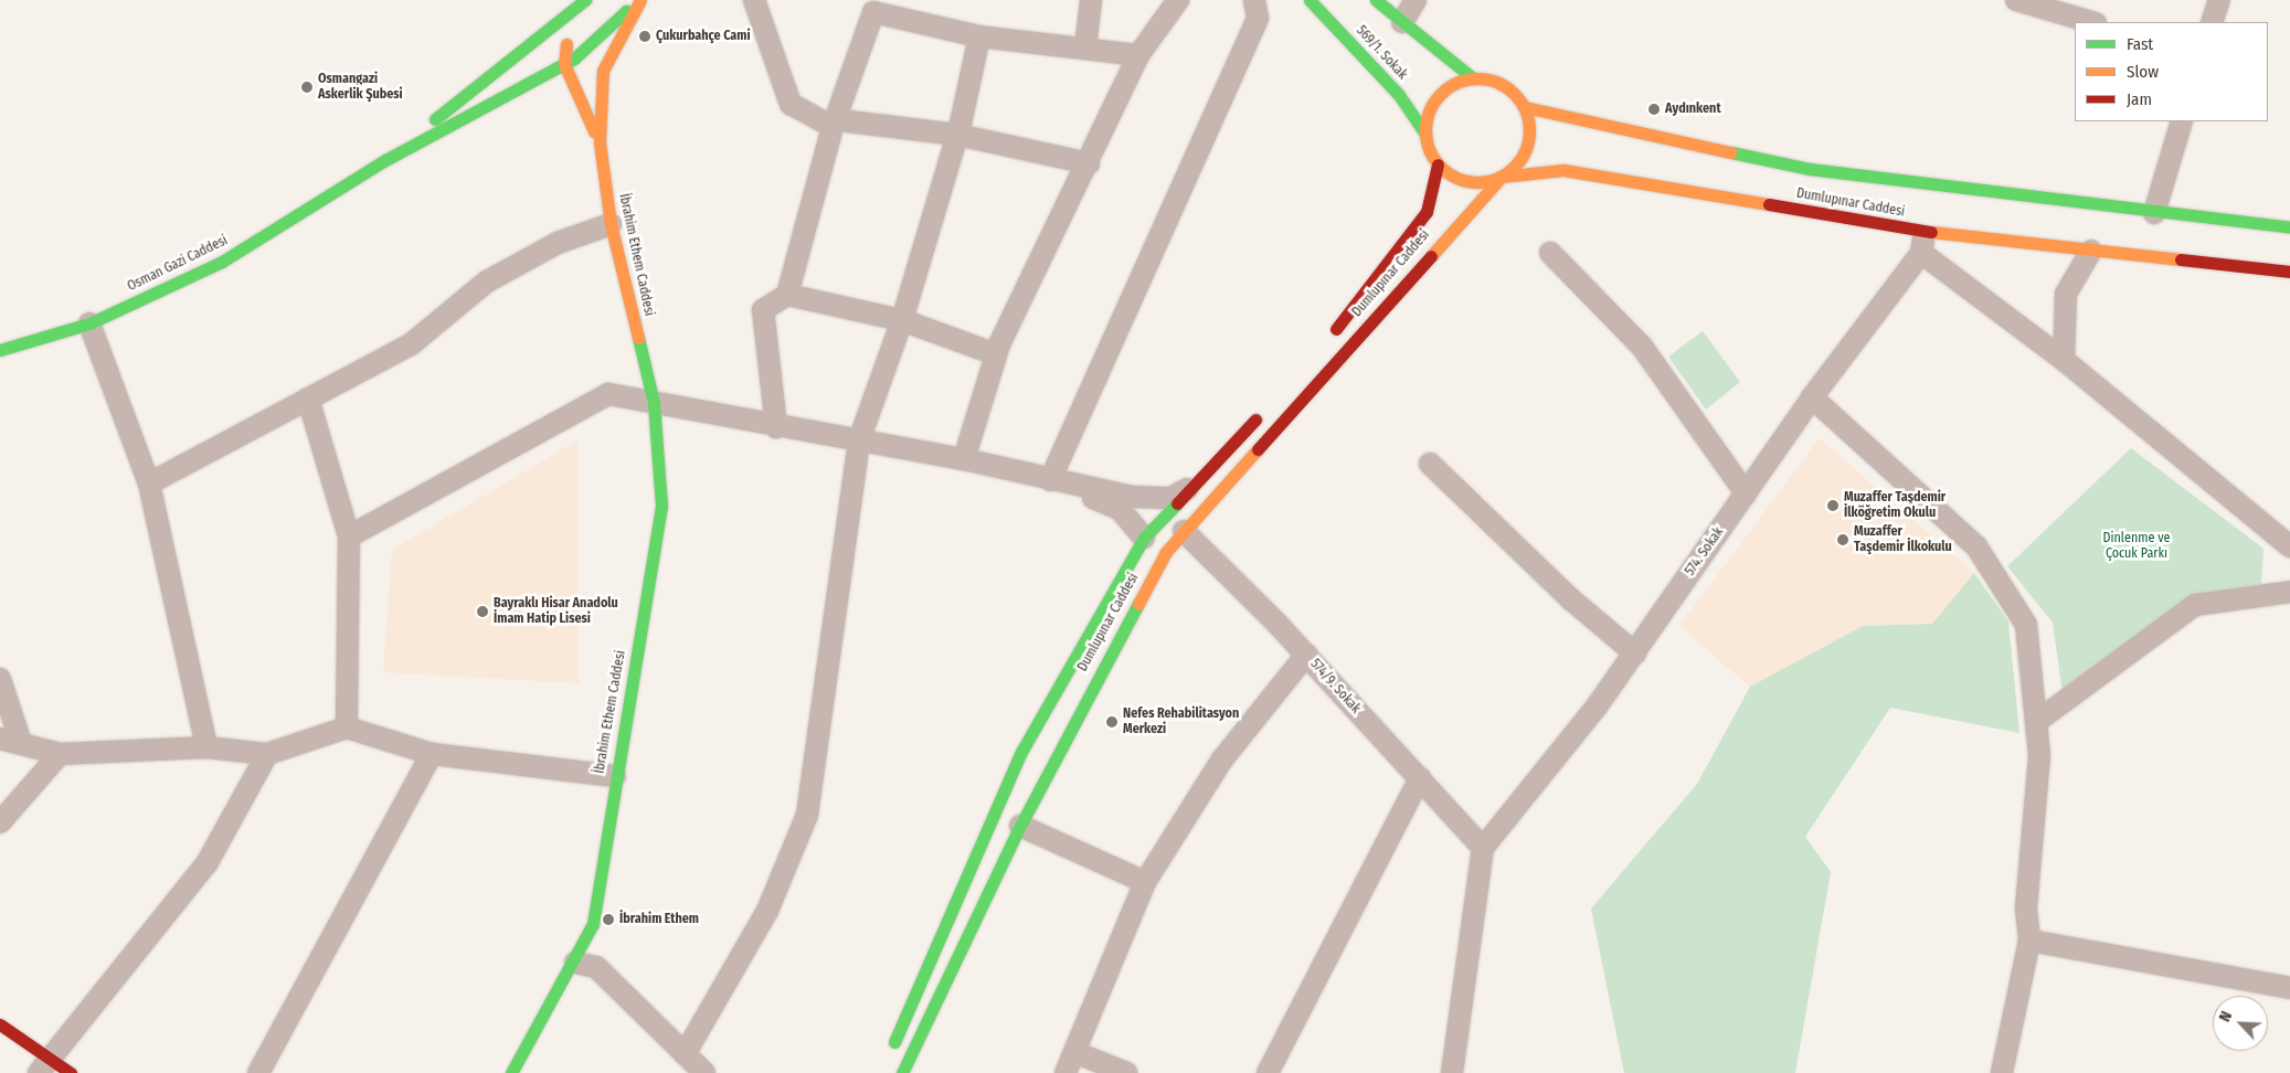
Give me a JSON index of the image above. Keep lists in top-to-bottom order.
{
  "streets": {
    "main road": [
      "569/1. Sokak",
      "Dumlupınar Caddesi",
      "İbrahim Ethem Caddesi",
      "Osman Gazi Caddesi"
    ],
    "street": ["574. Sokak", "574/9. Sokak"]
  },
  "crossings": [
    ["569/1. Sokak", "Dumlupınar Caddesi"],
    ["Dumlupınar Caddesi", "574/9. Sokak"],
    ["İbrahim Ethem Caddesi", "Osman Gazi Caddesi"],
    ["574. Sokak", "574/9. Sokak"]
  ],
  "parks": ["Dinlenme ve Çocuk Parkı"],
  "places": [
    "Çukurbahçe Cami",
    "Osmangazi Askerlik Şubesi",
    "Aydınkent",
    "Muzaffer Taşdemir İlköğretim Okulu",
    "Muzaffer Taşdemir İlkokulu",
    "Bayraklı Hisar Anadolu İmam Hatip Lisesi",
    "Nefes Rehabilitasyon Merkezi",
    "İbrahim Ethem"
  ],
  "legend": ["Fast", "Slow", "Jam"],
  "north": "top left"
}
